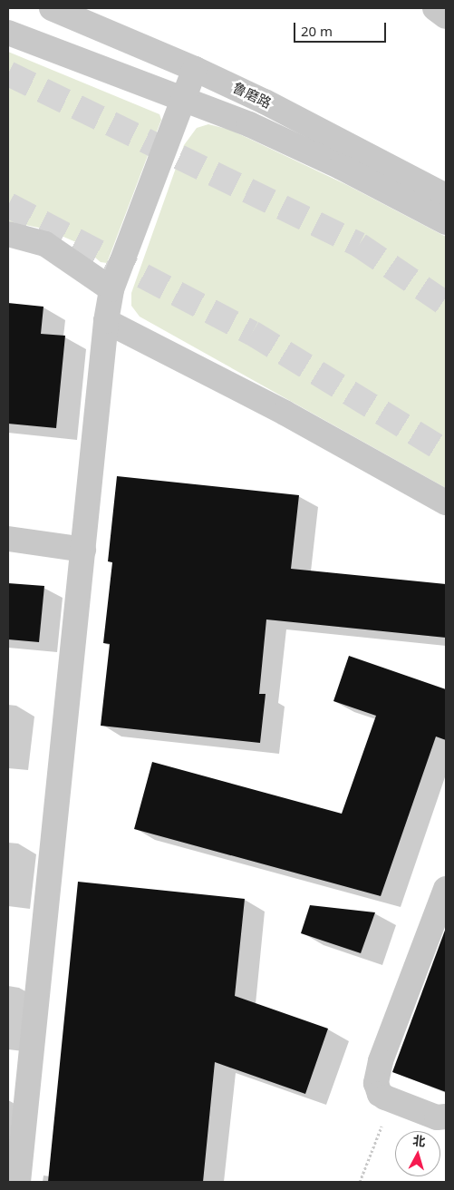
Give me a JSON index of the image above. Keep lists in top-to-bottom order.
{
  "streets": {
    "street": ["鲁磨路"]
  },
  "scale_bar": "20 m",
  "north": "top"
}
